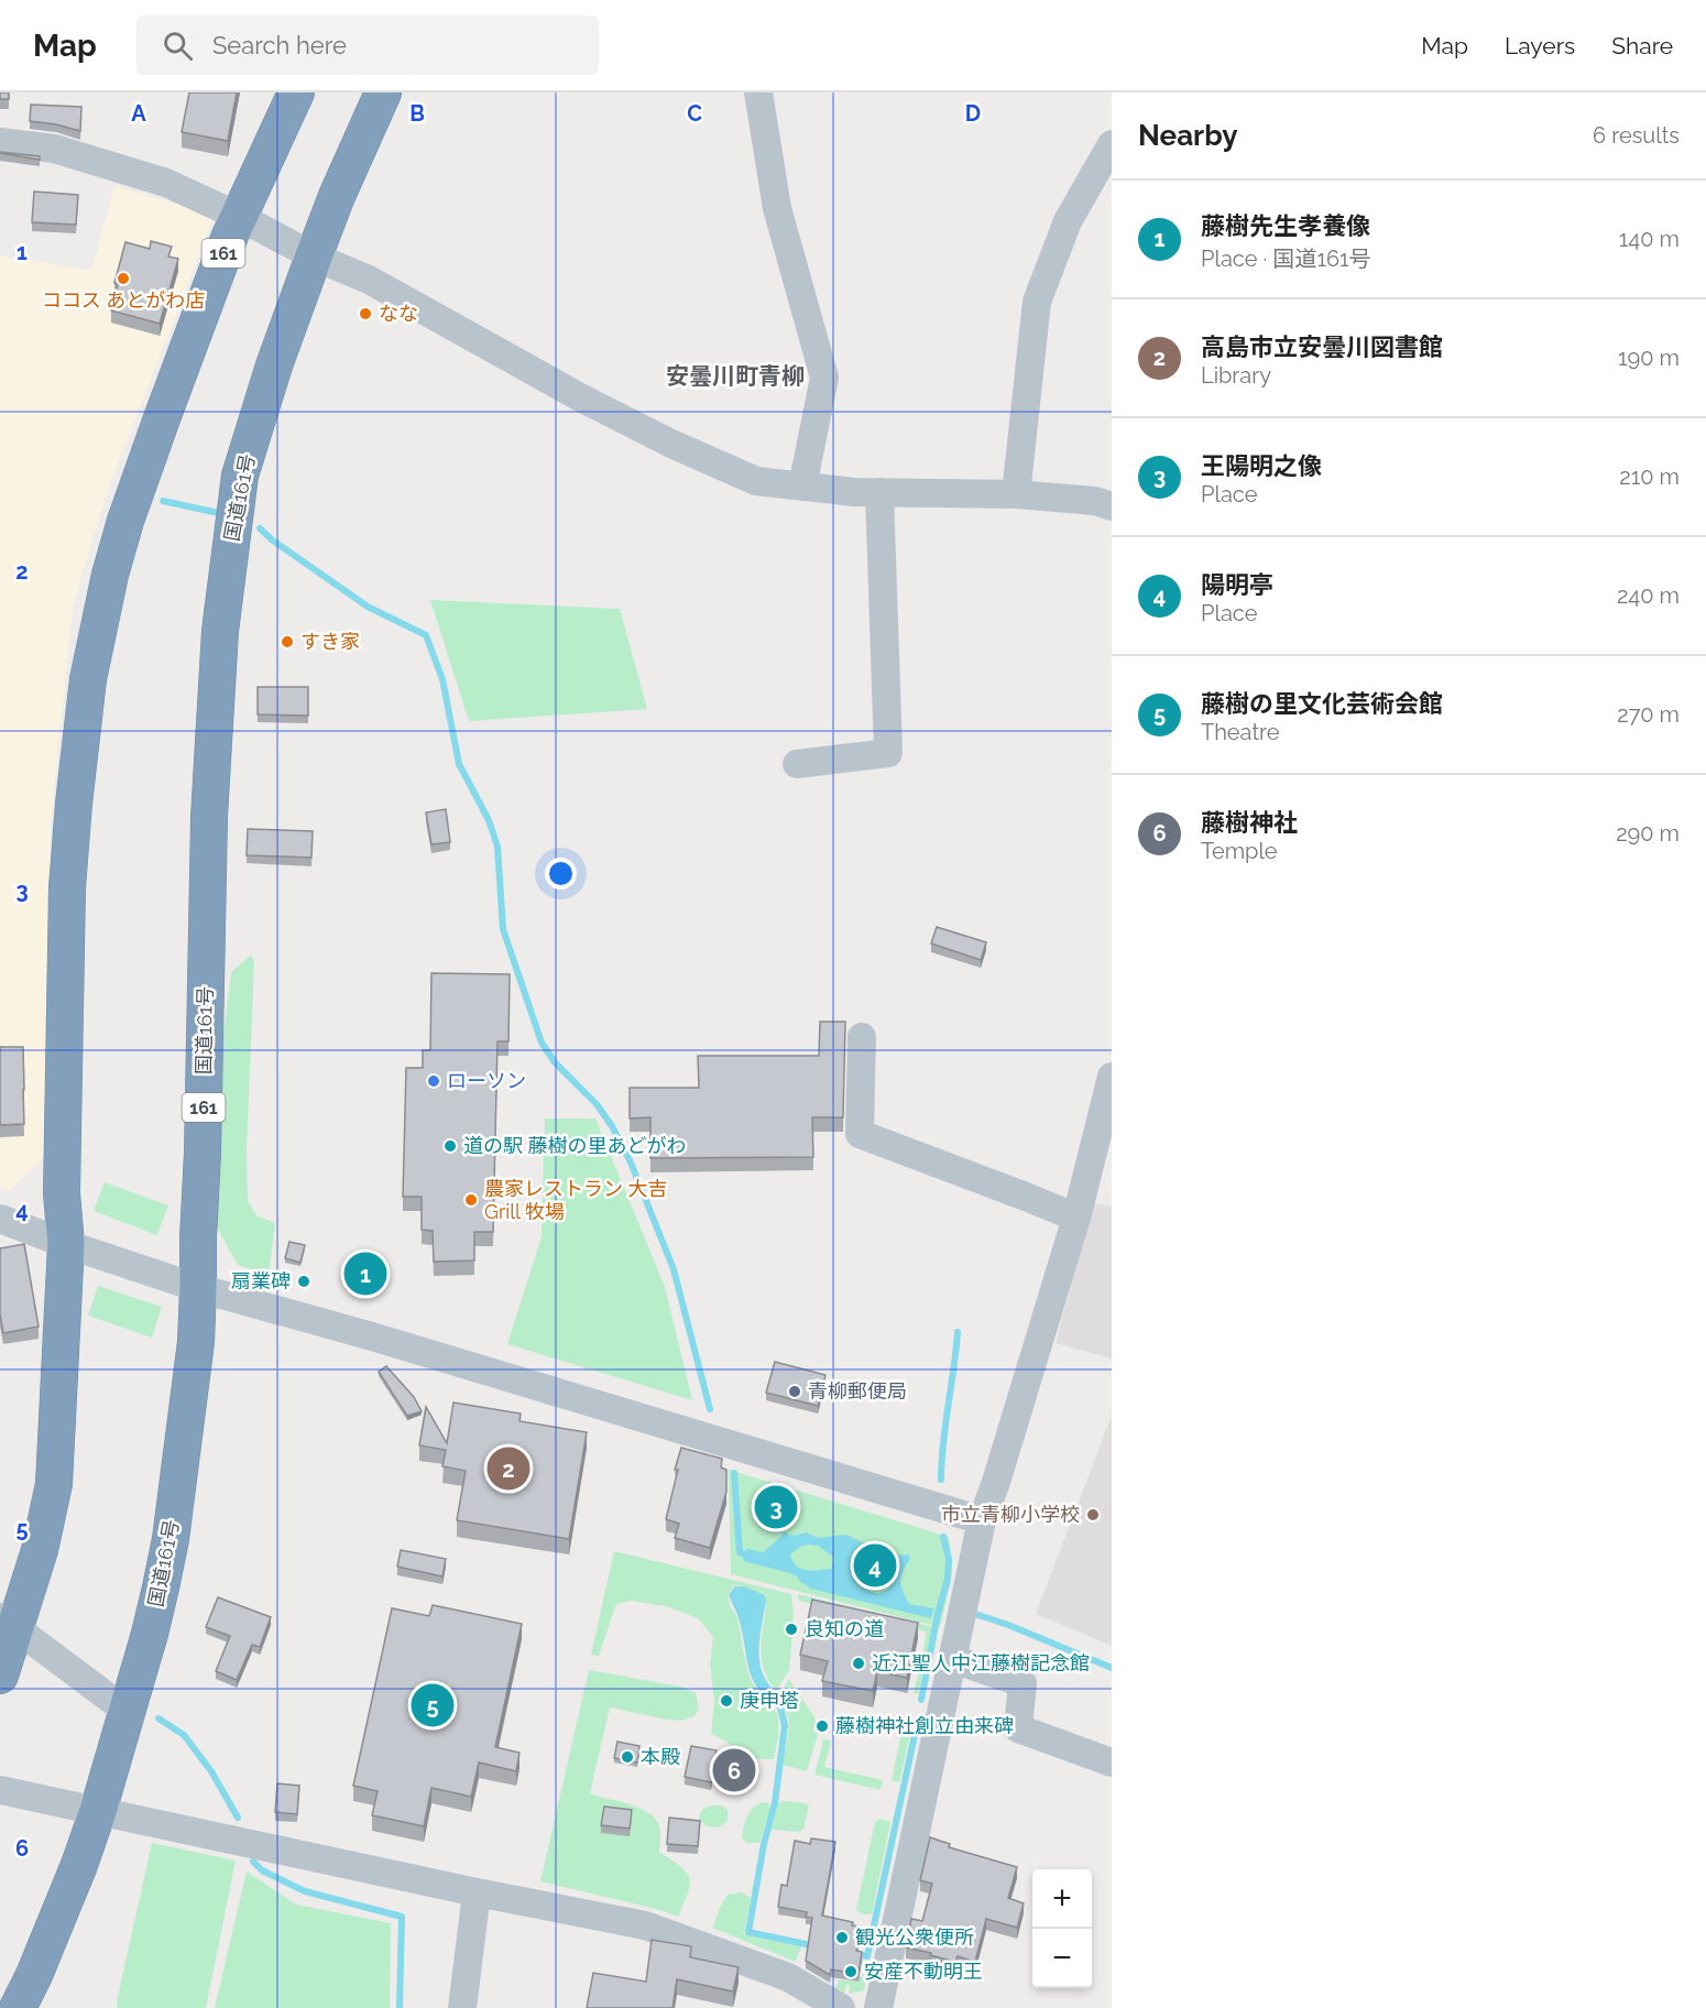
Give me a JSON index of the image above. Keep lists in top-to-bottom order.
{
  "streets": {
    "highway": ["161", "国道161号"]
  },
  "districts": ["安曇川町青柳"],
  "places": [
    "ココス あとがわ店",
    "なな",
    "すき家",
    "ローソン",
    "道の駅 藤樹の里あどがわ",
    "農家レストラン 大吉 Grill 牧場",
    "扇業碑",
    "青柳郵便局",
    "市立青柳小学校",
    "良知の道",
    "近江聖人中江藤樹記念館",
    "庚申塔",
    "藤樹神社創立由来碑",
    "本殿",
    "観光公衆便所",
    "安産不動明王"
  ],
  "page": {
    "header": "Map",
    "search": "Search here",
    "nav": ["Map", "Layers", "Share"],
    "heading": ["Nearby", "6 results"],
    "list": [
      {
        "mark": "1",
        "name": "藤樹先生孝養像",
        "note": "Place · 国道161号",
        "value": "140 m"
      },
      {
        "mark": "2",
        "name": "高島市立安曇川図書館",
        "note": "Library",
        "value": "190 m"
      },
      {
        "mark": "3",
        "name": "王陽明之像",
        "note": "Place",
        "value": "210 m"
      },
      {
        "mark": "4",
        "name": "陽明亭",
        "note": "Place",
        "value": "240 m"
      },
      {
        "mark": "5",
        "name": "藤樹の里文化芸術会館",
        "note": "Theatre",
        "value": "270 m"
      },
      {
        "mark": "6",
        "name": "藤樹神社",
        "note": "Temple",
        "value": "290 m"
      }
    ],
    "pins": [
      "1",
      "2",
      "3",
      "4",
      "5",
      "6"
    ],
    "map_buttons": ["+", "−"]
  },
  "grid": {
    "columns": [
      "A",
      "B",
      "C",
      "D"
    ],
    "rows": [
      "1",
      "2",
      "3",
      "4",
      "5",
      "6"
    ]
  }
}
